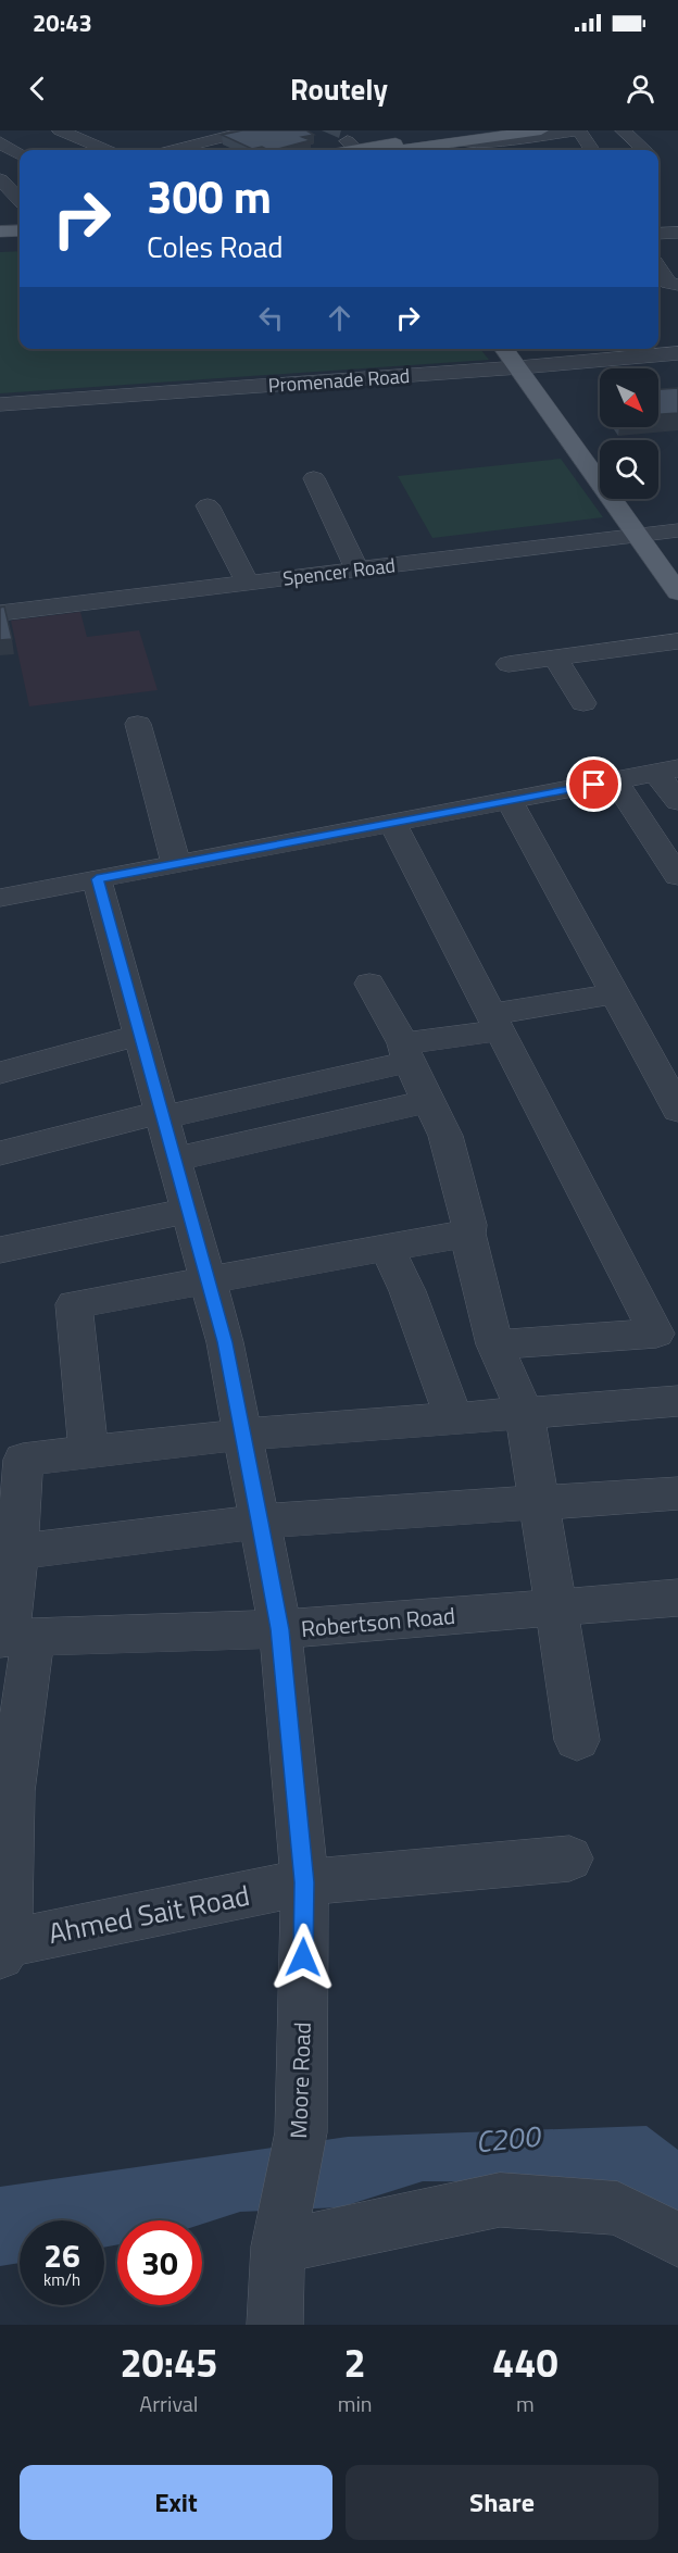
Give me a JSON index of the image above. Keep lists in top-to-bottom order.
{
  "streets": {
    "street": [
      "Promenade Road",
      "Spencer Road",
      "Robertson Road",
      "Ahmed Sait Road",
      "Moore Road"
    ]
  },
  "crossings": [
    ["Robertson Road", "Moore Road"],
    ["Ahmed Sait Road", "Moore Road"]
  ],
  "water": ["C200"],
  "north": "bottom right",
  "page": {
    "status": "20:43",
    "header": "Routely",
    "turn": ["300 m", "Coles Road"],
    "speed": "26 km/h",
    "limit": "30",
    "eta": [
      "20:45",
      "Arrival",
      "2",
      "min",
      "440",
      "m"
    ],
    "buttons": ["Exit", "Share"]
  }
}
